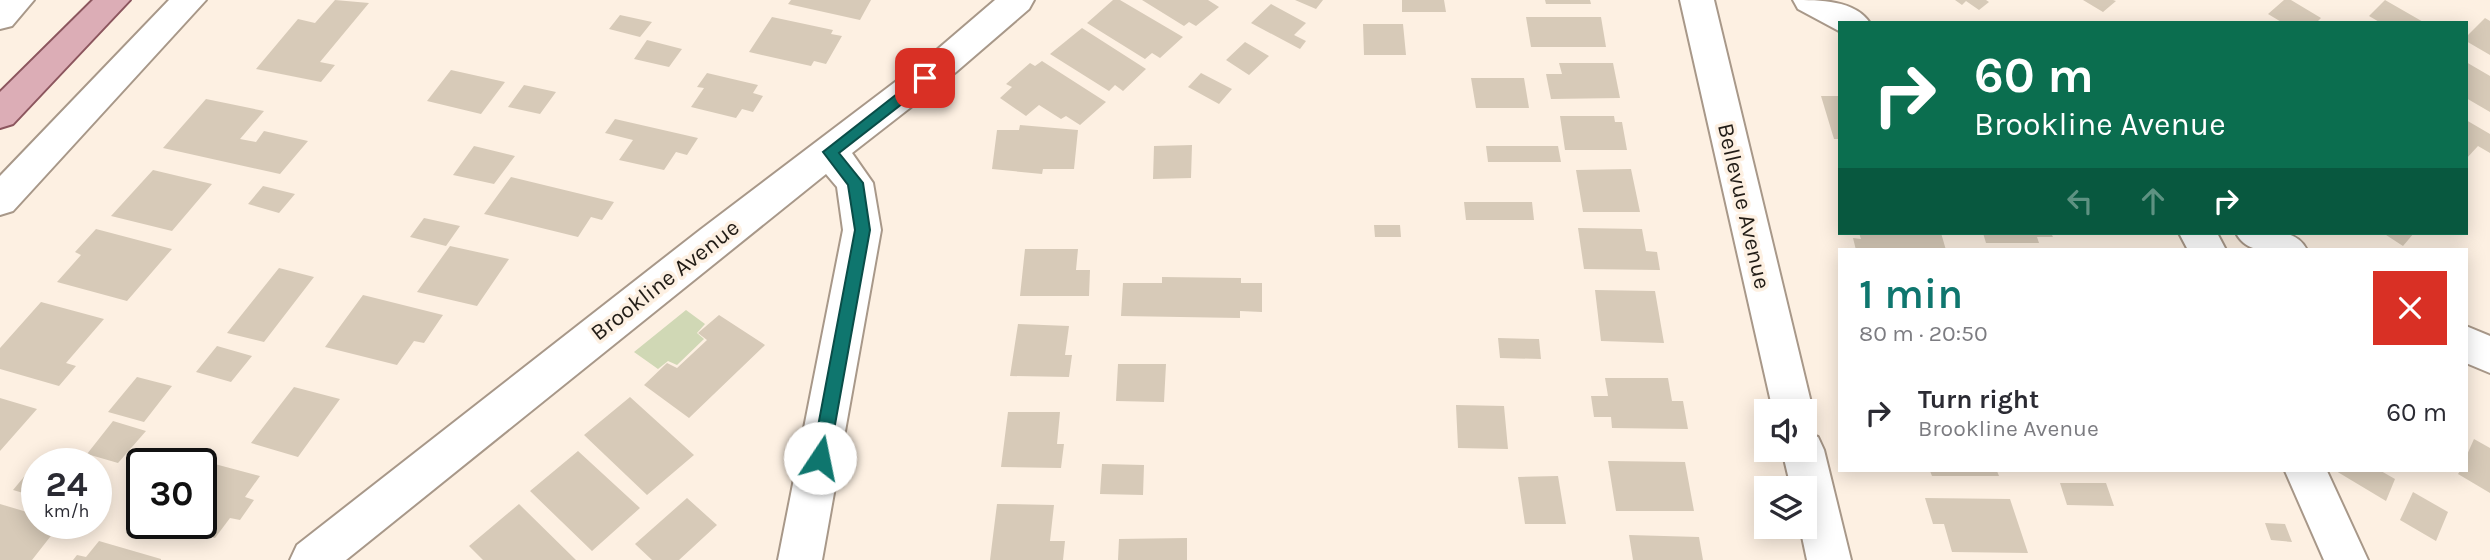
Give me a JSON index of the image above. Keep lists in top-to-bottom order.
{
  "streets": {
    "street": ["Bellevue Avenue", "Brookline Avenue"]
  },
  "page": {
    "turn": ["60 m", "Brookline Avenue"],
    "heading": ["1 min", "80 m · 20:50"],
    "list": [
      {
        "name": "Turn right",
        "note": "Brookline Avenue",
        "value": "60 m"
      }
    ],
    "speed": "24 km/h",
    "limit": "30"
  }
}
